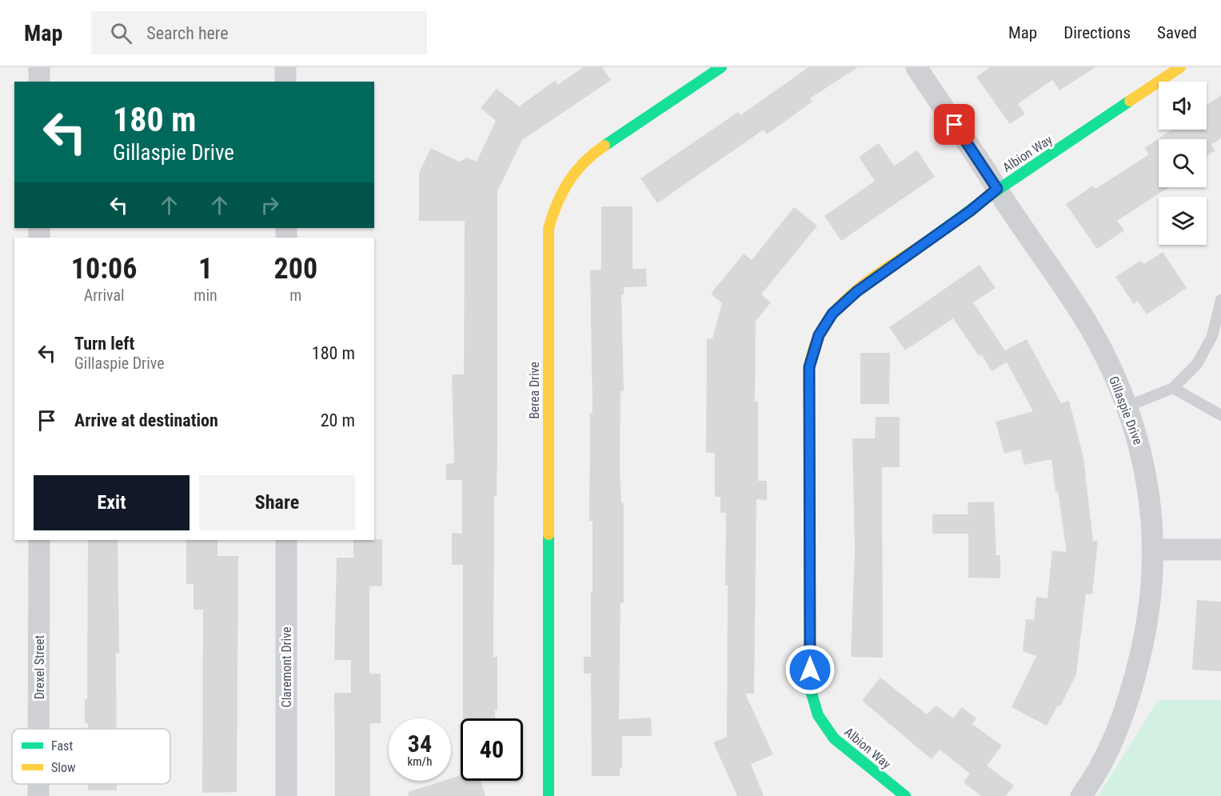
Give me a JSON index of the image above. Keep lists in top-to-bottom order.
{
  "streets": {
    "street": [
      "Albion Way",
      "Berea Drive",
      "Gillaspie Drive",
      "Drexel Street",
      "Claremont Drive"
    ]
  },
  "crossings": [
    ["Albion Way", "Gillaspie Drive"]
  ],
  "legend": ["Fast", "Slow"],
  "page": {
    "header": "Map",
    "search": "Search here",
    "nav": ["Map", "Directions", "Saved"],
    "turn": ["180 m", "Gillaspie Drive"],
    "eta": [
      "10:06",
      "Arrival",
      "1",
      "min",
      "200",
      "m"
    ],
    "list": [
      {
        "name": "Turn left",
        "note": "Gillaspie Drive",
        "value": "180 m"
      },
      {
        "name": "Arrive at destination",
        "value": "20 m"
      }
    ],
    "buttons": ["Exit", "Share"],
    "speed": "34 km/h",
    "limit": "40"
  }
}
